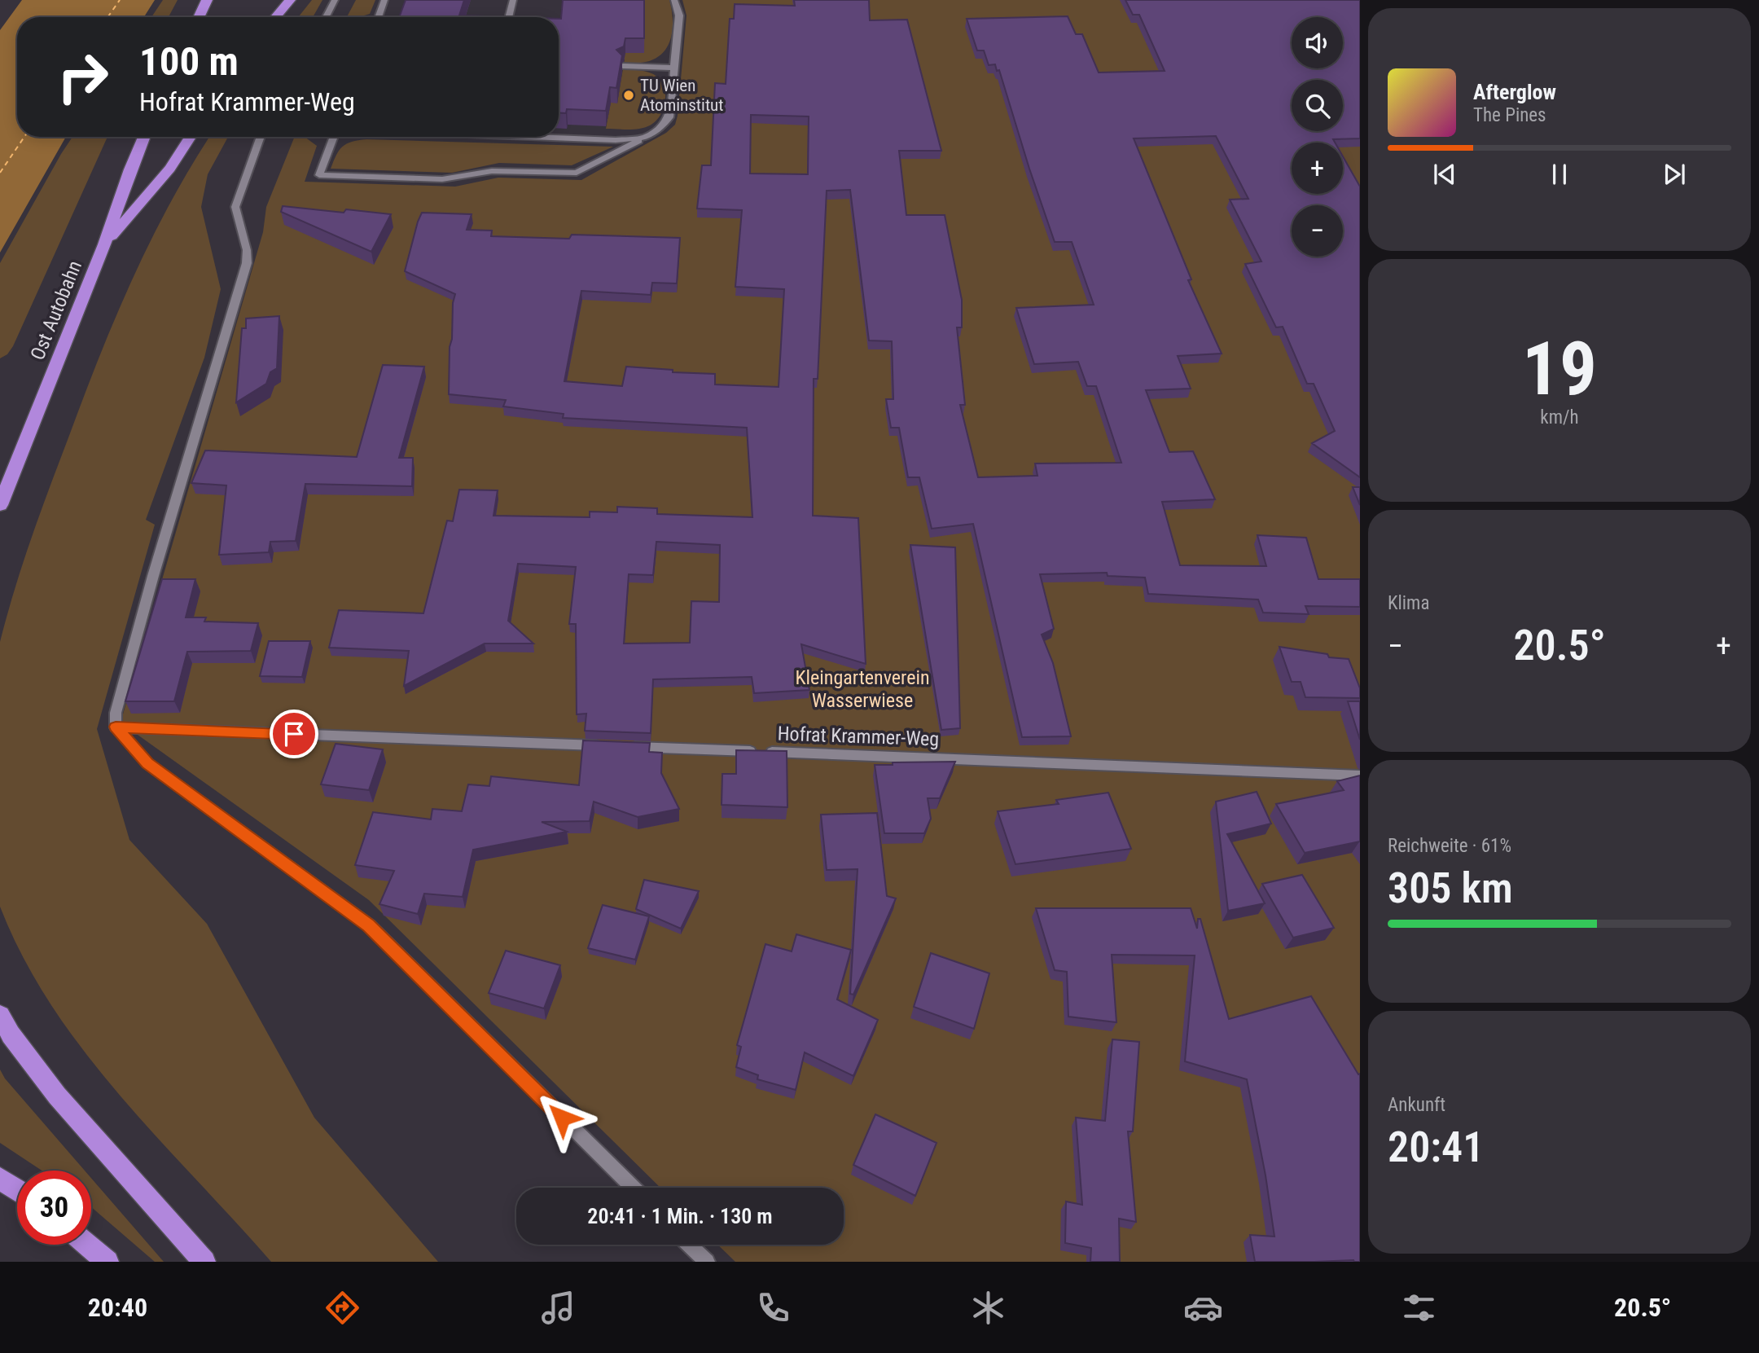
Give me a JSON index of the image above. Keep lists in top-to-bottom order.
{
  "streets": {
    "highway": ["Ost Autobahn"],
    "street": ["Hofrat Krammer-Weg"]
  },
  "parks": ["Kleingartenverein Wasserwiese"],
  "places": ["TU Wien Atominstitut"],
  "page": {
    "map_buttons": ["+", "−"],
    "turn": ["100 m", "Hofrat Krammer-Weg"],
    "song": ["Afterglow", "The Pines"],
    "tile": [
      ["19", "km/h"],
      "Klima",
      ["Reichweite · 61%", "305 km"],
      ["Ankunft", "20:41"]
    ],
    "heat": ["−", "20.5°", "+"],
    "limit": "30",
    "trip": "20:41 · 1 Min. · 130 m",
    "tabs": ["20:40", "20.5°"]
  }
}
